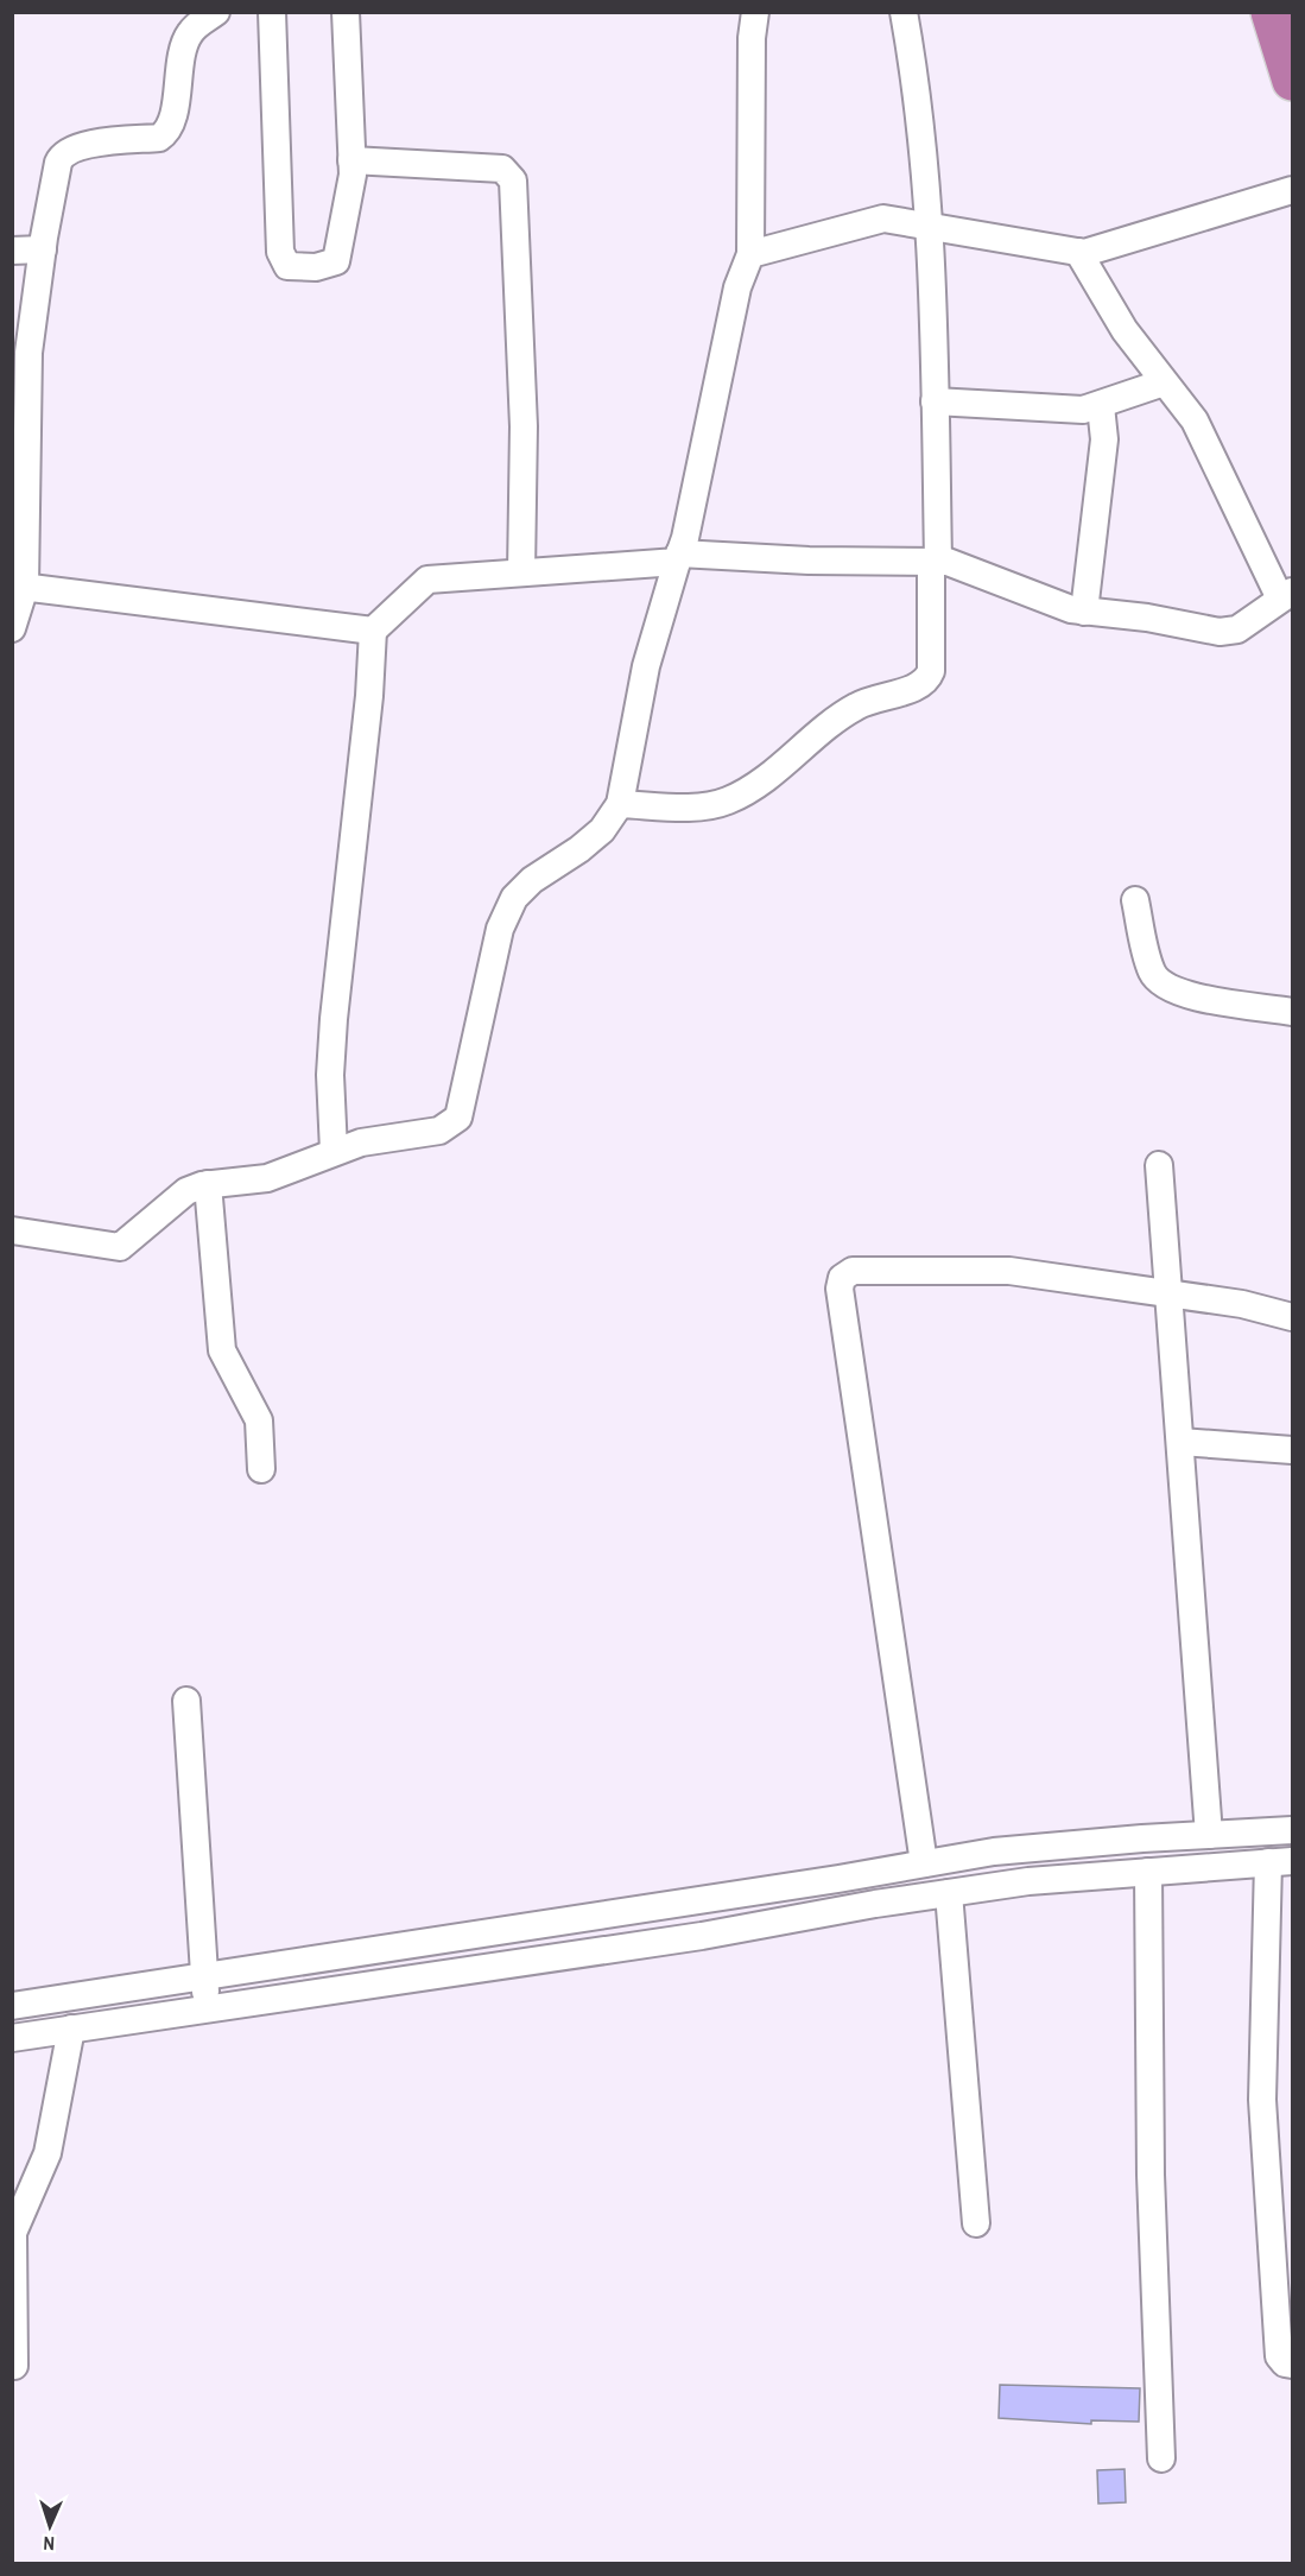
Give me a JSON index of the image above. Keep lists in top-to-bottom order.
{
  "north": "bottom"
}
